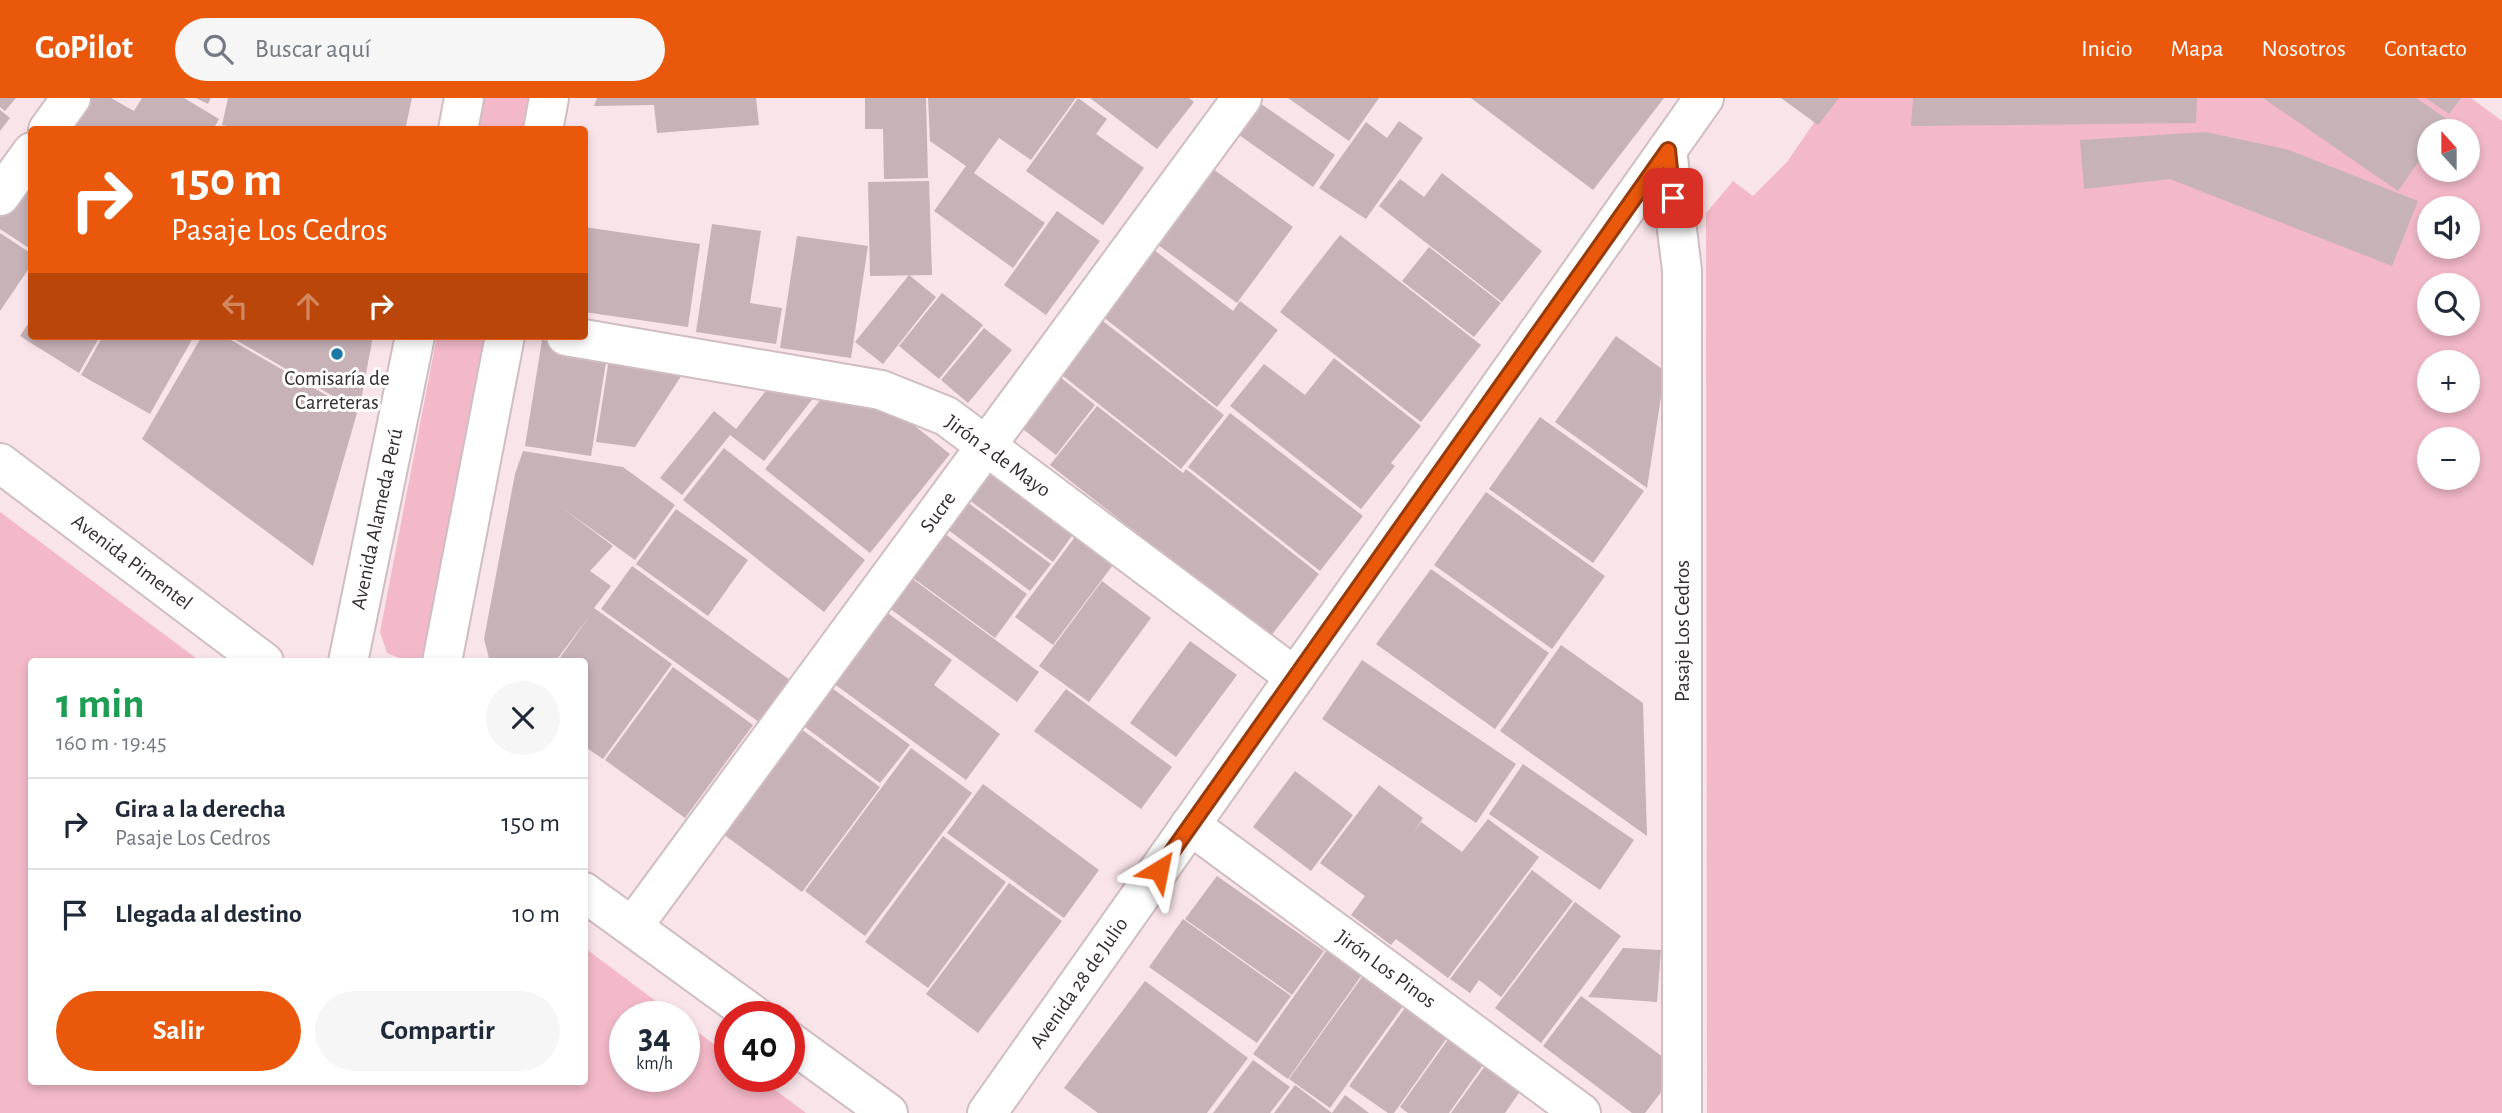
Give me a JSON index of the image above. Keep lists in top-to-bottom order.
{
  "streets": {
    "main road": [
      "Jirón 2 de Mayo",
      "Sucre",
      "Avenida Alameda Perú",
      "Avenida Pimentel",
      "Pasaje Los Cedros",
      "Jirón Los Pinos",
      "Avenida 28 de Julio"
    ]
  },
  "crossings": [
    ["Jirón 2 de Mayo", "Sucre"],
    ["Jirón 2 de Mayo", "Avenida 28 de Julio"],
    ["Pasaje Los Cedros", "Avenida 28 de Julio"],
    ["Jirón Los Pinos", "Avenida 28 de Julio"]
  ],
  "places": ["Comisaría de Carreteras"],
  "north": "top",
  "page": {
    "header": "GoPilot",
    "search": "Buscar aquí",
    "nav": [
      "Inicio",
      "Mapa",
      "Nosotros",
      "Contacto"
    ],
    "map_buttons": ["+", "−"],
    "turn": ["150 m", "Pasaje Los Cedros"],
    "heading": ["1 min", "160 m · 19:45"],
    "list": [
      {
        "name": "Gira a la derecha",
        "note": "Pasaje Los Cedros",
        "value": "150 m"
      },
      {
        "name": "Llegada al destino",
        "value": "10 m"
      }
    ],
    "buttons": ["Salir", "Compartir"],
    "speed": "34 km/h",
    "limit": "40"
  }
}
